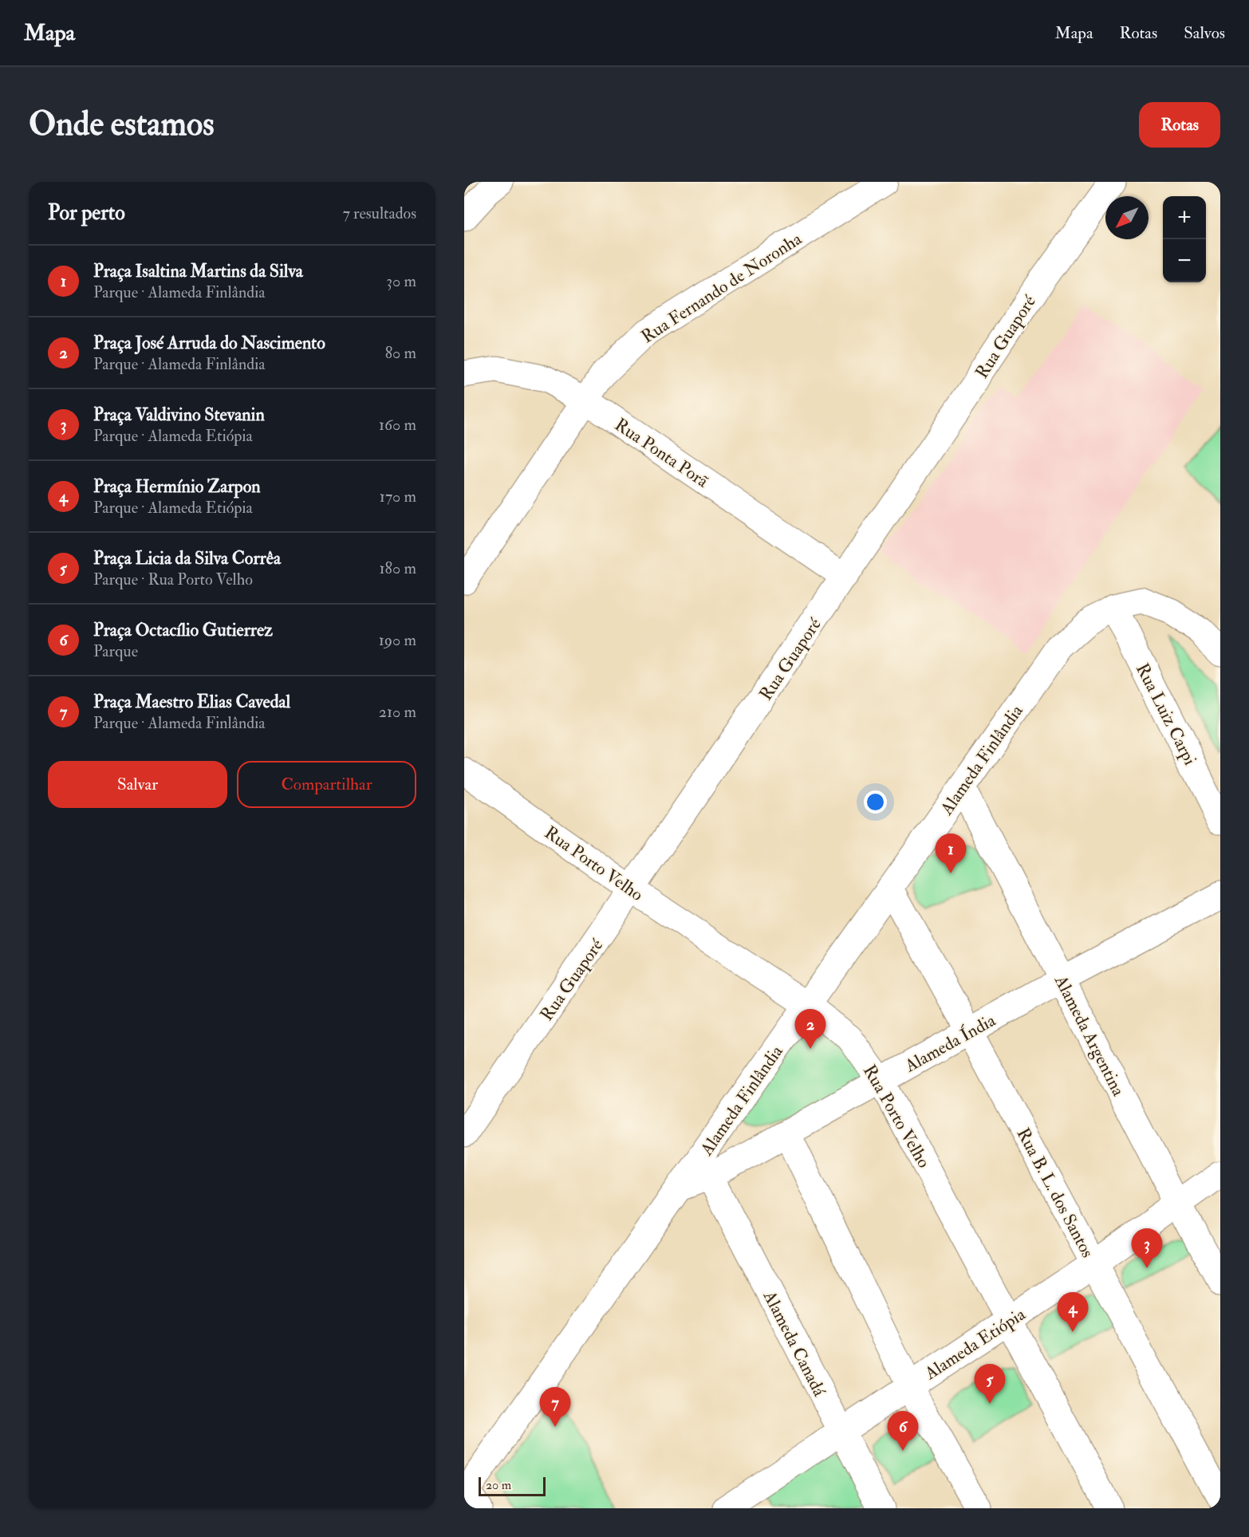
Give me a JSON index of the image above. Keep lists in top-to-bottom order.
{
  "streets": {
    "street": [
      "Rua Fernando de Noronha",
      "Rua Guaporé",
      "Rua Ponta Porã",
      "Rua Luiz Carpi",
      "Alameda Finlândia",
      "Rua Porto Velho",
      "Alameda Argentina",
      "Alameda Índia",
      "Rua B. L. dos Santos",
      "Alameda Canadá",
      "Alameda Etiópia"
    ]
  },
  "crossings": [
    ["Rua Fernando de Noronha", "Rua Ponta Porã"],
    ["Rua Guaporé", "Rua Ponta Porã"],
    ["Rua Guaporé", "Rua Porto Velho"],
    ["Rua Luiz Carpi", "Alameda Finlândia"],
    ["Alameda Finlândia", "Rua Porto Velho"],
    ["Alameda Finlândia", "Alameda Argentina"],
    ["Alameda Finlândia", "Alameda Índia"],
    ["Alameda Finlândia", "Rua B. L. dos Santos"],
    ["Rua Porto Velho", "Alameda Índia"],
    ["Rua Porto Velho", "Alameda Etiópia"],
    ["Alameda Argentina", "Alameda Índia"],
    ["Alameda Argentina", "Alameda Etiópia"],
    ["Alameda Índia", "Rua B. L. dos Santos"],
    ["Alameda Índia", "Alameda Canadá"],
    ["Rua B. L. dos Santos", "Alameda Etiópia"],
    ["Alameda Canadá", "Alameda Etiópia"]
  ],
  "scale_bar": "20 m",
  "north": "bottom left",
  "page": {
    "header": "Mapa",
    "nav": ["Mapa", "Rotas", "Salvos"],
    "buttons": [
      "Rotas",
      ["Salvar", "Compartilhar"]
    ],
    "title": "Onde estamos",
    "heading": ["Por perto", "7 resultados"],
    "map_buttons": ["+", "−"],
    "list": [
      {
        "mark": "1",
        "name": "Praça Isaltina Martins da Silva",
        "note": "Parque · Alameda Finlândia",
        "value": "30 m"
      },
      {
        "mark": "2",
        "name": "Praça José Arruda do Nascimento",
        "note": "Parque · Alameda Finlândia",
        "value": "80 m"
      },
      {
        "mark": "3",
        "name": "Praça Valdivino Stevanin",
        "note": "Parque · Alameda Etiópia",
        "value": "160 m"
      },
      {
        "mark": "4",
        "name": "Praça Hermínio Zarpon",
        "note": "Parque · Alameda Etiópia",
        "value": "170 m"
      },
      {
        "mark": "5",
        "name": "Praça Licia da Silva Corrêa",
        "note": "Parque · Rua Porto Velho",
        "value": "180 m"
      },
      {
        "mark": "6",
        "name": "Praça Octacílio Gutierrez",
        "note": "Parque",
        "value": "190 m"
      },
      {
        "mark": "7",
        "name": "Praça Maestro Elias Cavedal",
        "note": "Parque · Alameda Finlândia",
        "value": "210 m"
      }
    ],
    "pins": [
      "1",
      "2",
      "3",
      "4",
      "5",
      "7",
      "6"
    ],
    "scale": "20 m"
  }
}
